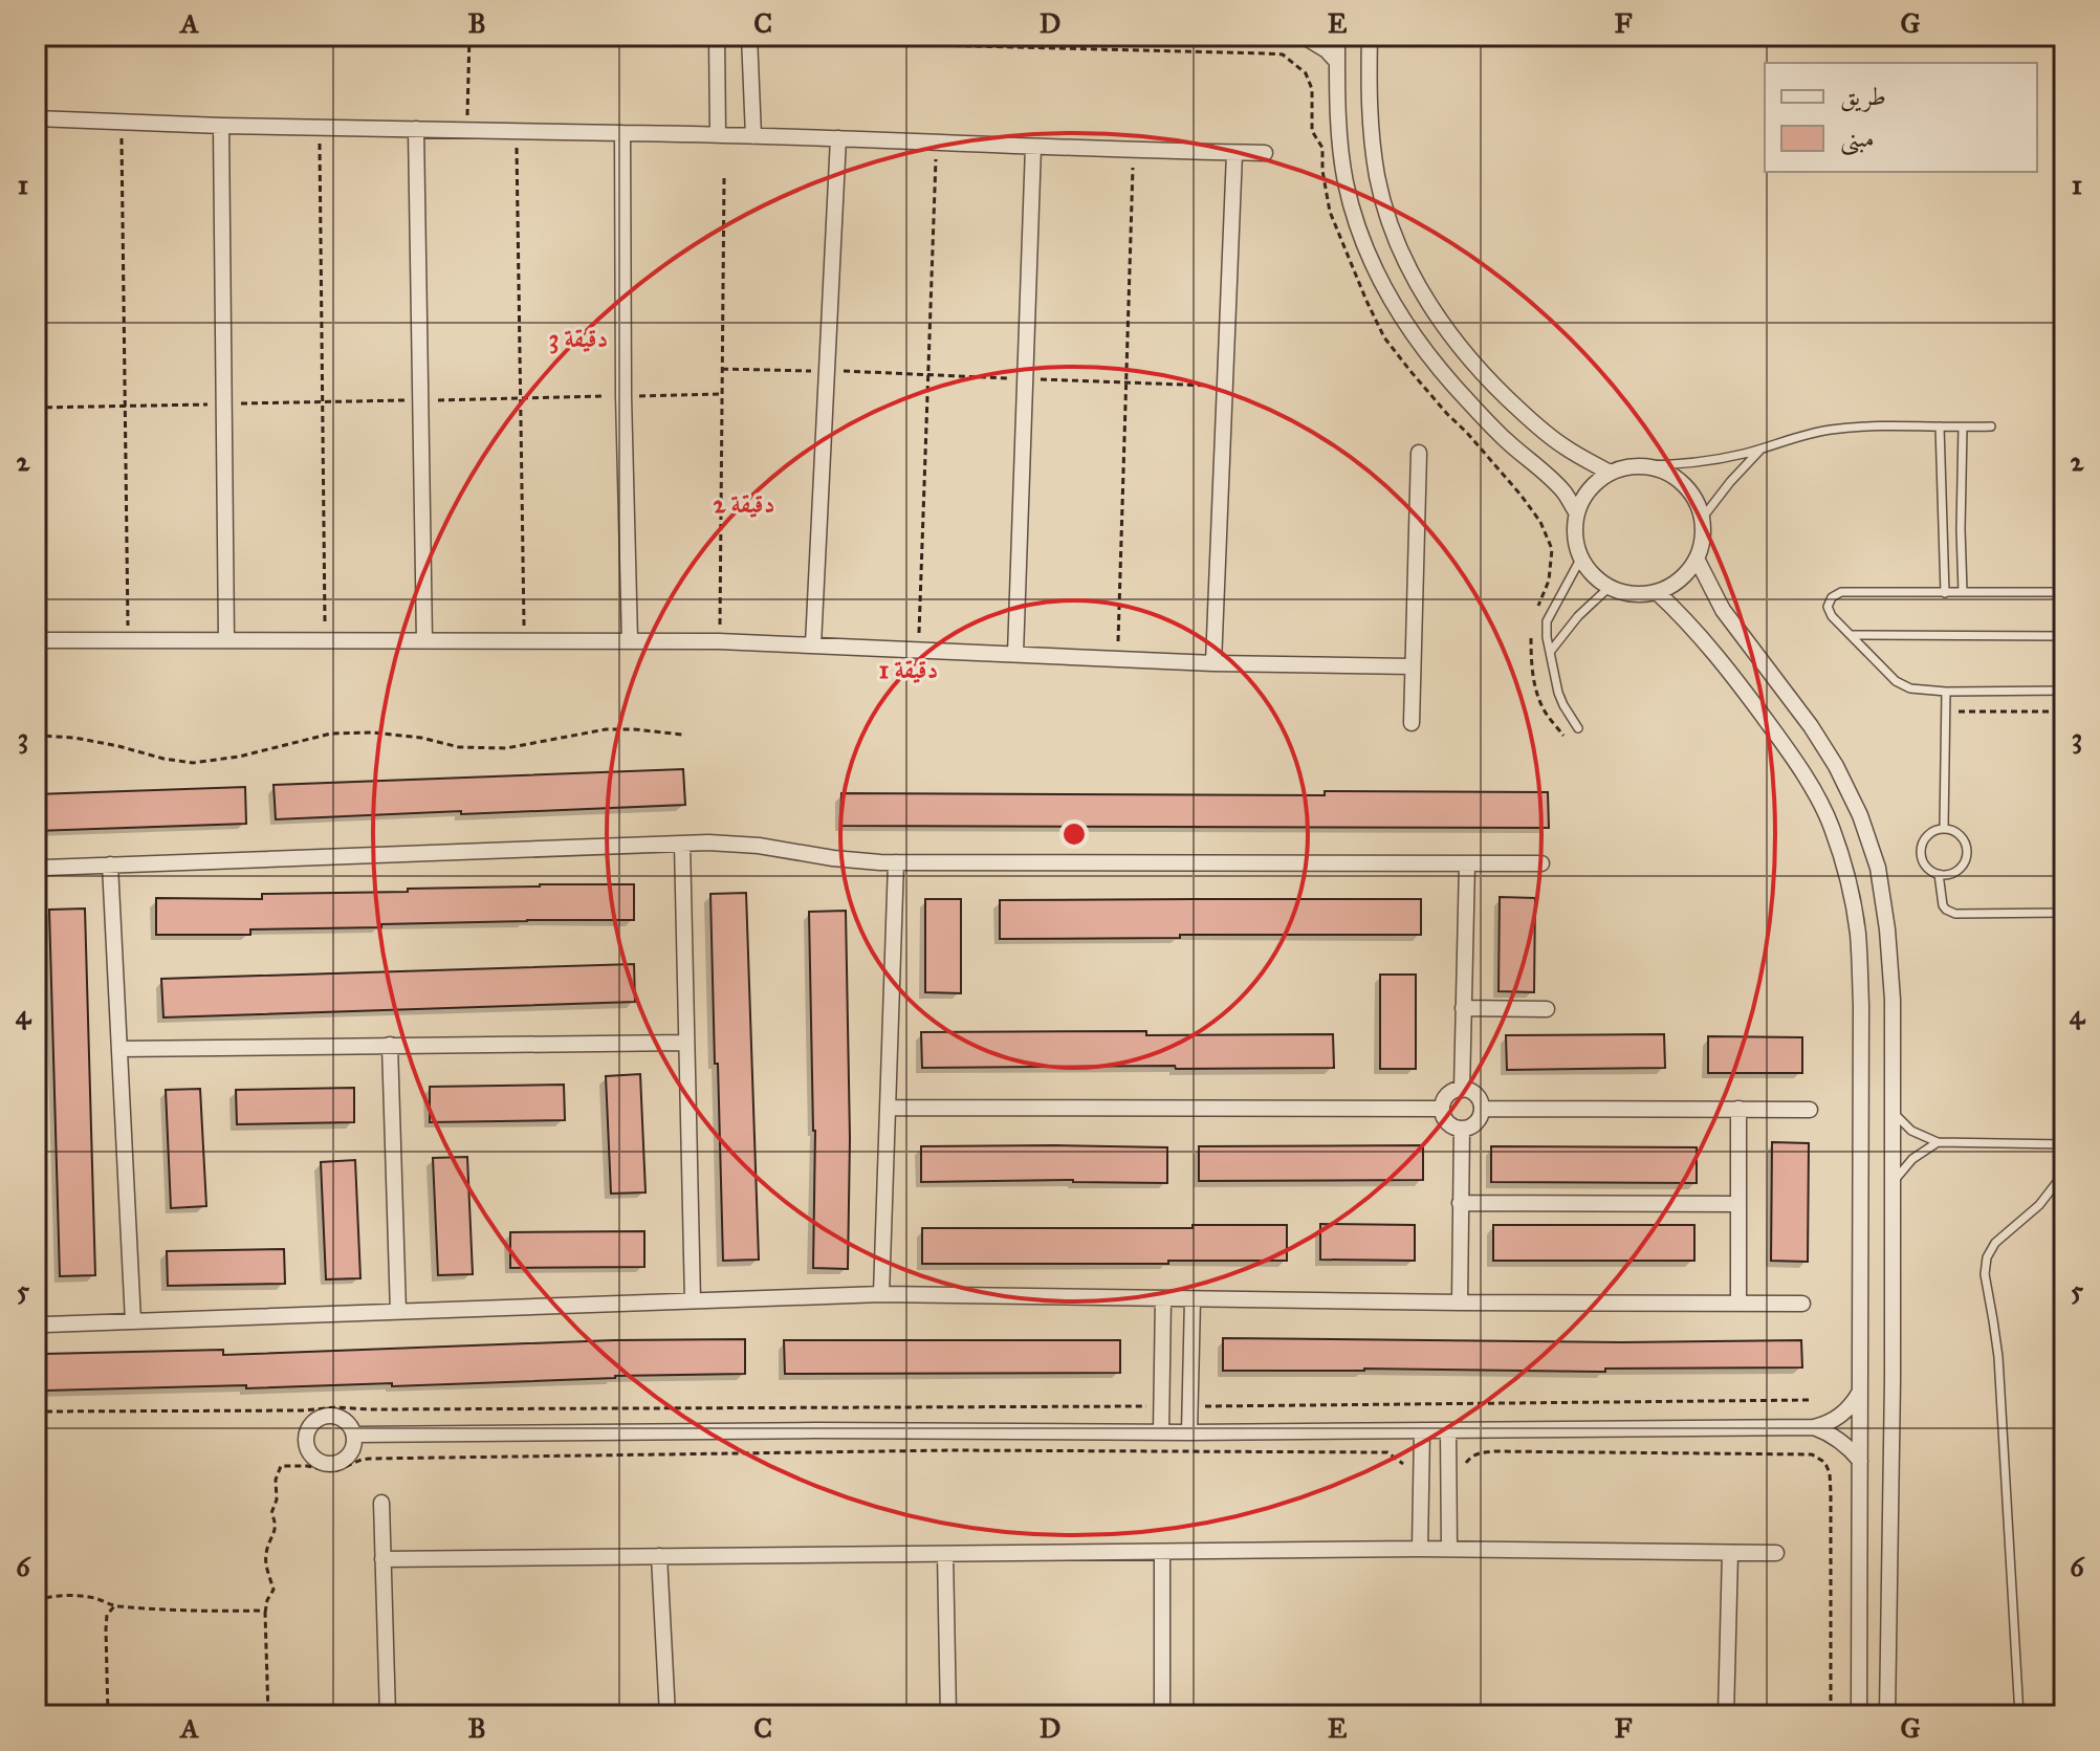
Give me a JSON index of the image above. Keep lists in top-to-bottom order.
{
  "legend": ["طريق", "مبنى"],
  "grid": {
    "columns": [
      "A",
      "B",
      "C",
      "D",
      "E",
      "F",
      "G"
    ],
    "rows": [
      "1",
      "2",
      "3",
      "4",
      "5",
      "6"
    ]
  },
  "rings": ["3 دقيقة", "2 دقيقة", "1 دقيقة"]
}
